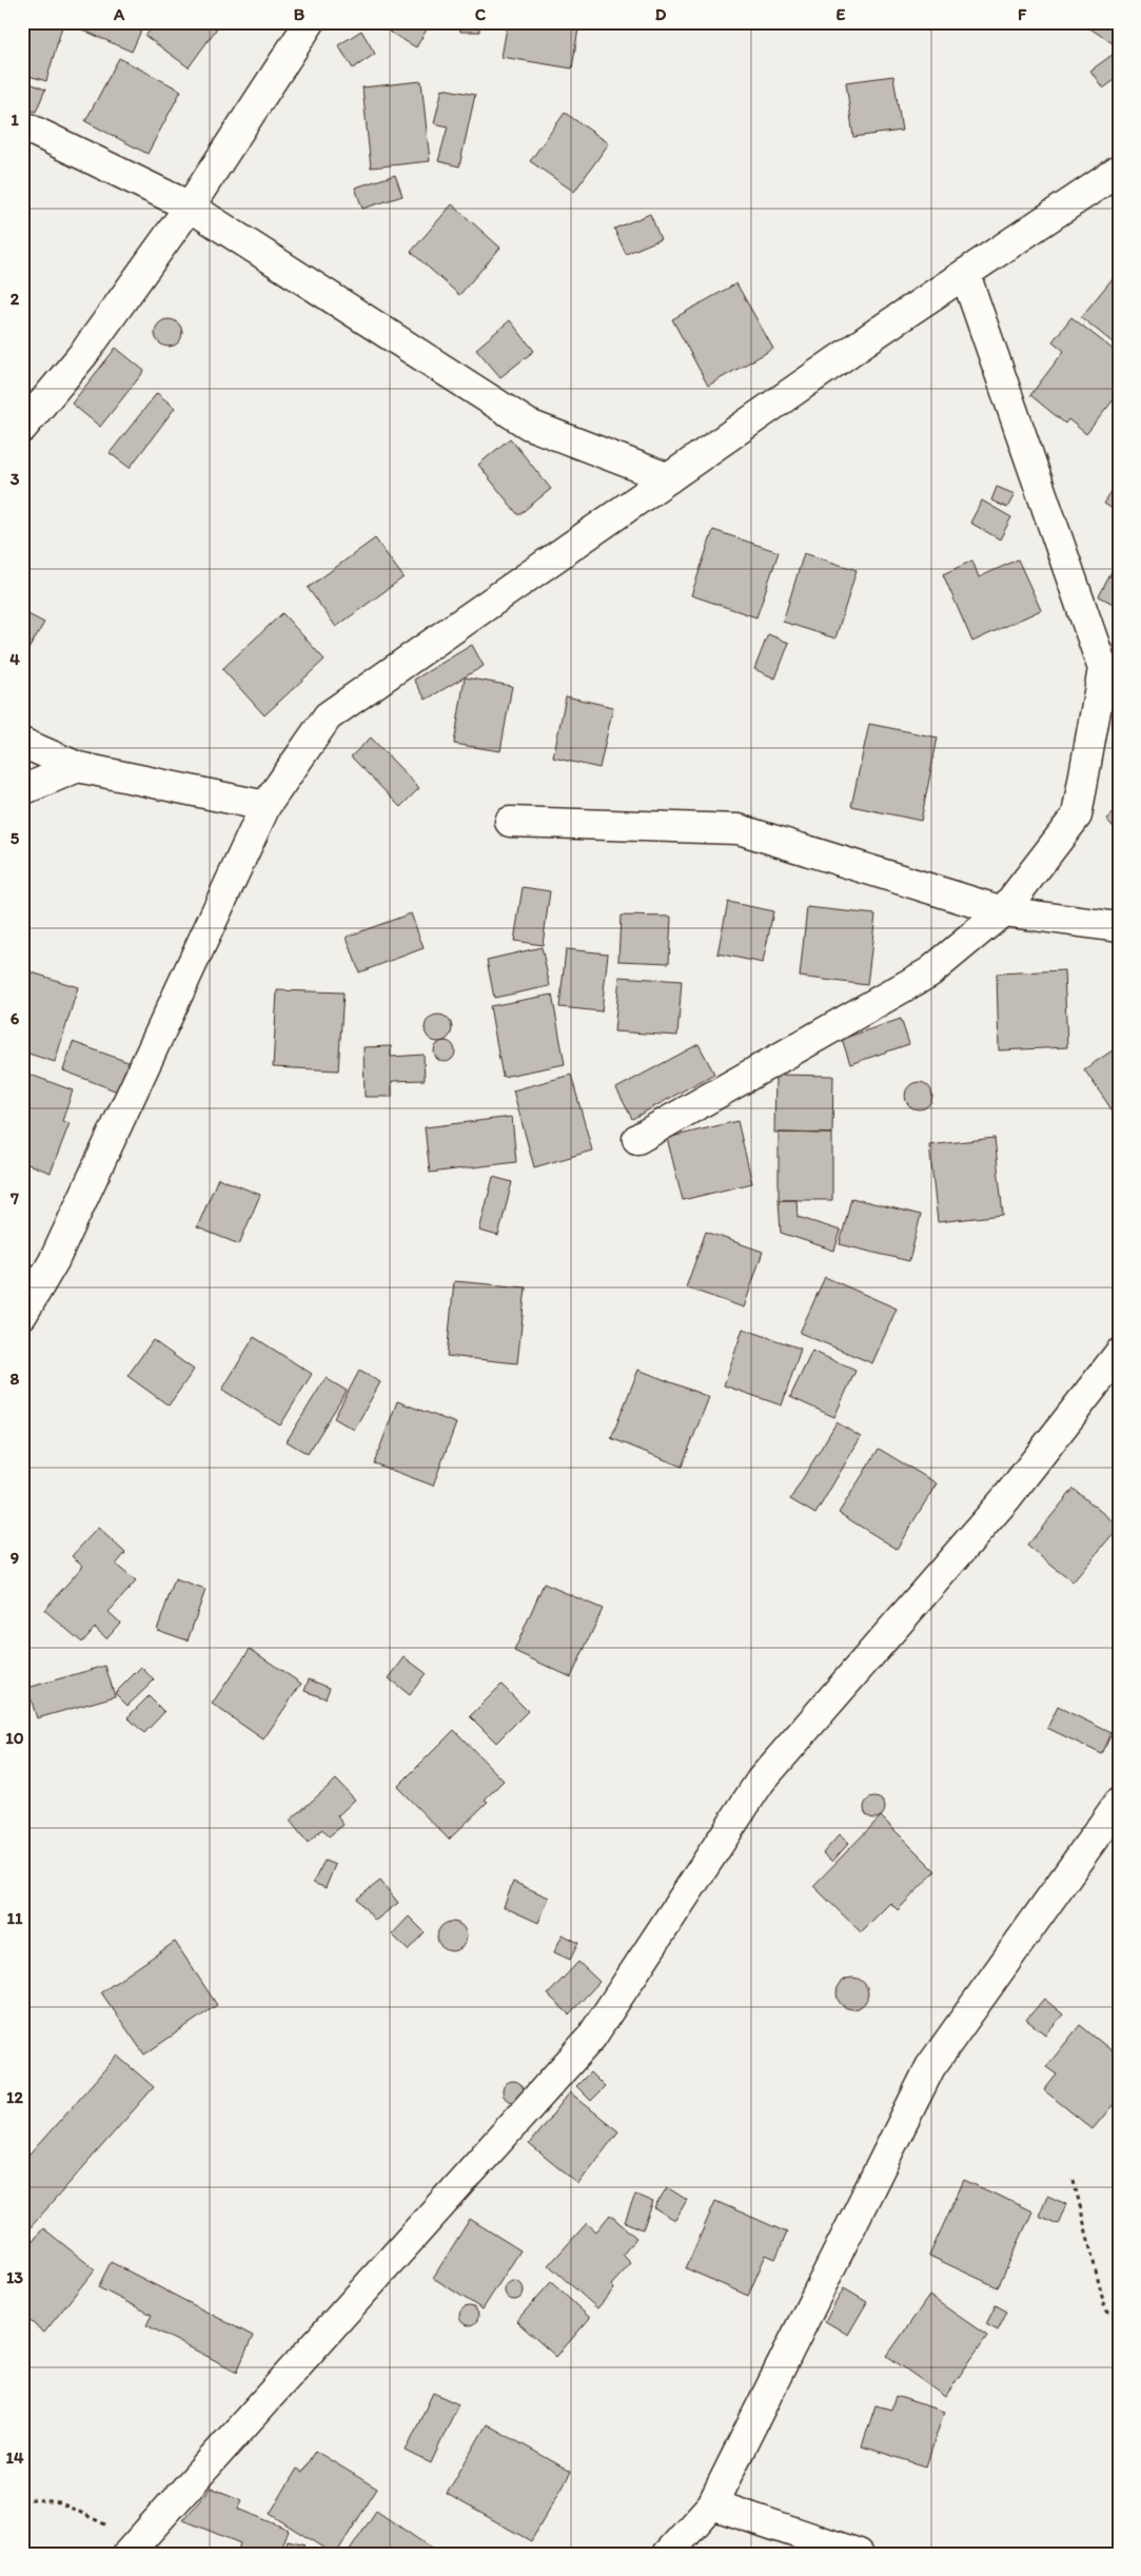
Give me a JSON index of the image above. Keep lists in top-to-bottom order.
{
  "grid": {
    "columns": [
      "A",
      "B",
      "C",
      "D",
      "E",
      "F"
    ],
    "rows": [
      "1",
      "2",
      "3",
      "4",
      "5",
      "6",
      "7",
      "8",
      "9",
      "10",
      "11",
      "12",
      "13",
      "14"
    ]
  }
}
